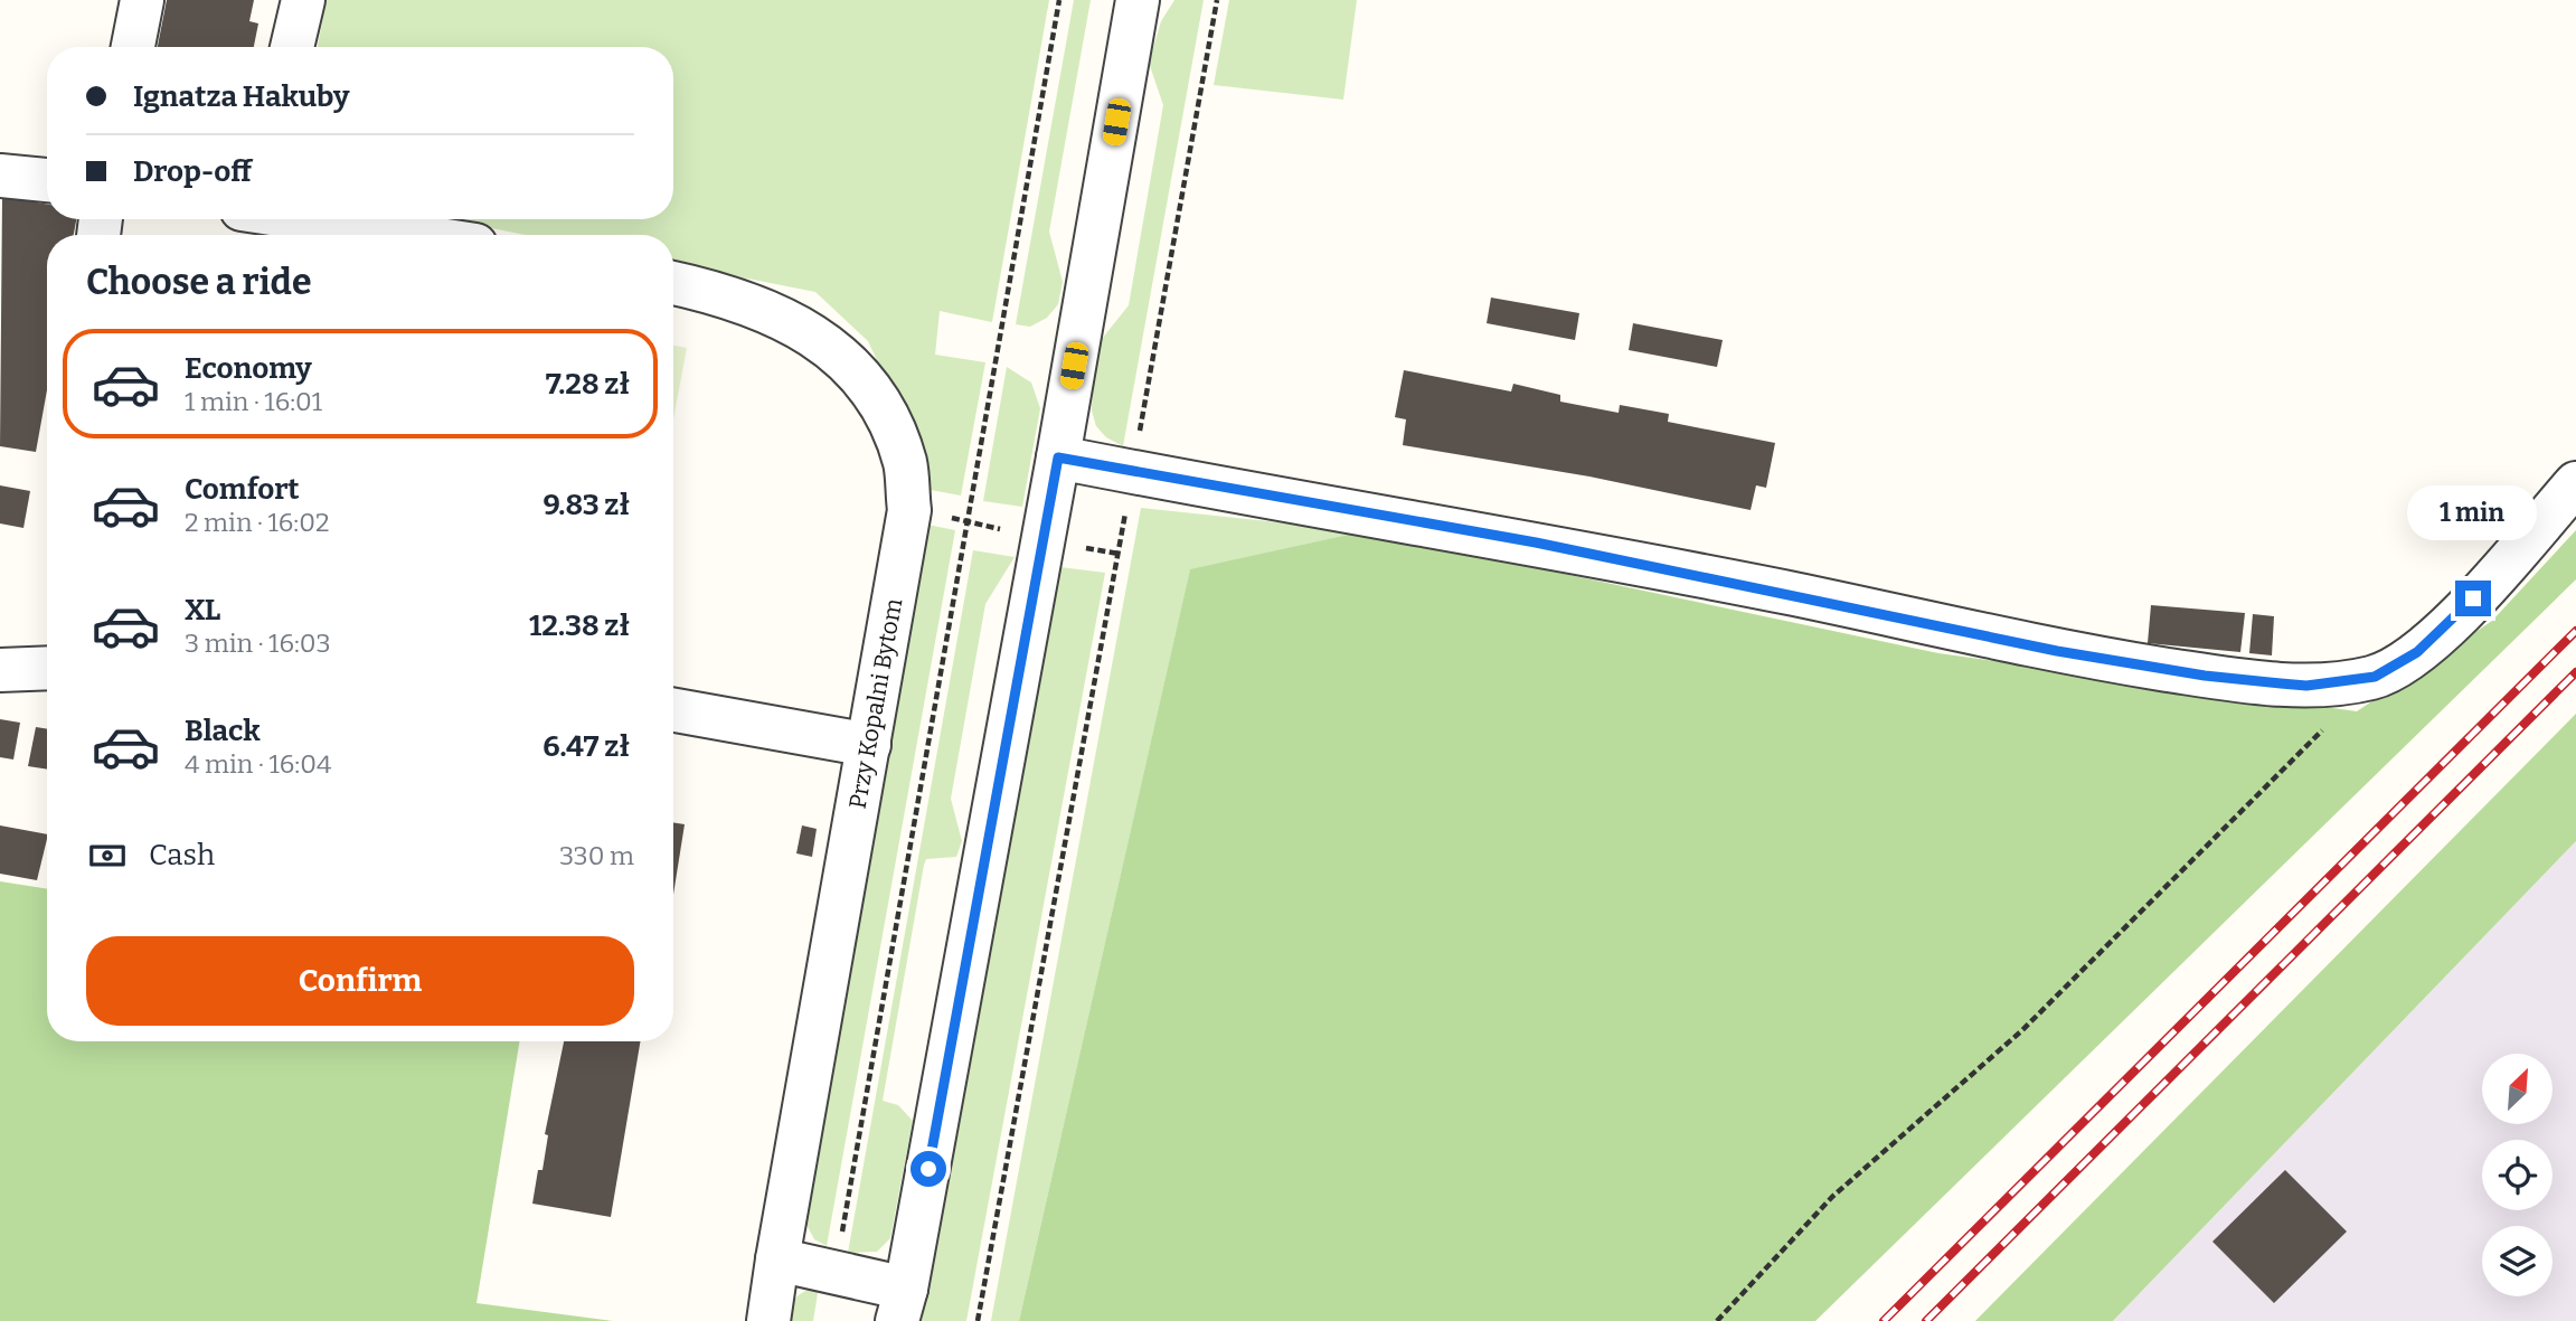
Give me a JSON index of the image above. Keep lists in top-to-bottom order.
{
  "streets": {
    "street": ["Przy Kopalni Bytom"]
  },
  "north": "top right",
  "page": {
    "banner": ["Ignatza Hakuby", "Drop-off"],
    "heading": "Choose a ride",
    "list": [
      {
        "name": "Economy",
        "note": "1 min · 16:01",
        "value": "7.28 zł"
      },
      {
        "name": "Comfort",
        "note": "2 min · 16:02",
        "value": "9.83 zł"
      },
      {
        "name": "XL",
        "note": "3 min · 16:03",
        "value": "12.38 zł"
      },
      {
        "name": "Black",
        "note": "4 min · 16:04",
        "value": "6.47 zł"
      }
    ],
    "bubble": "1 min",
    "pay": ["Cash", "330 m"],
    "buttons": "Confirm"
  }
}
